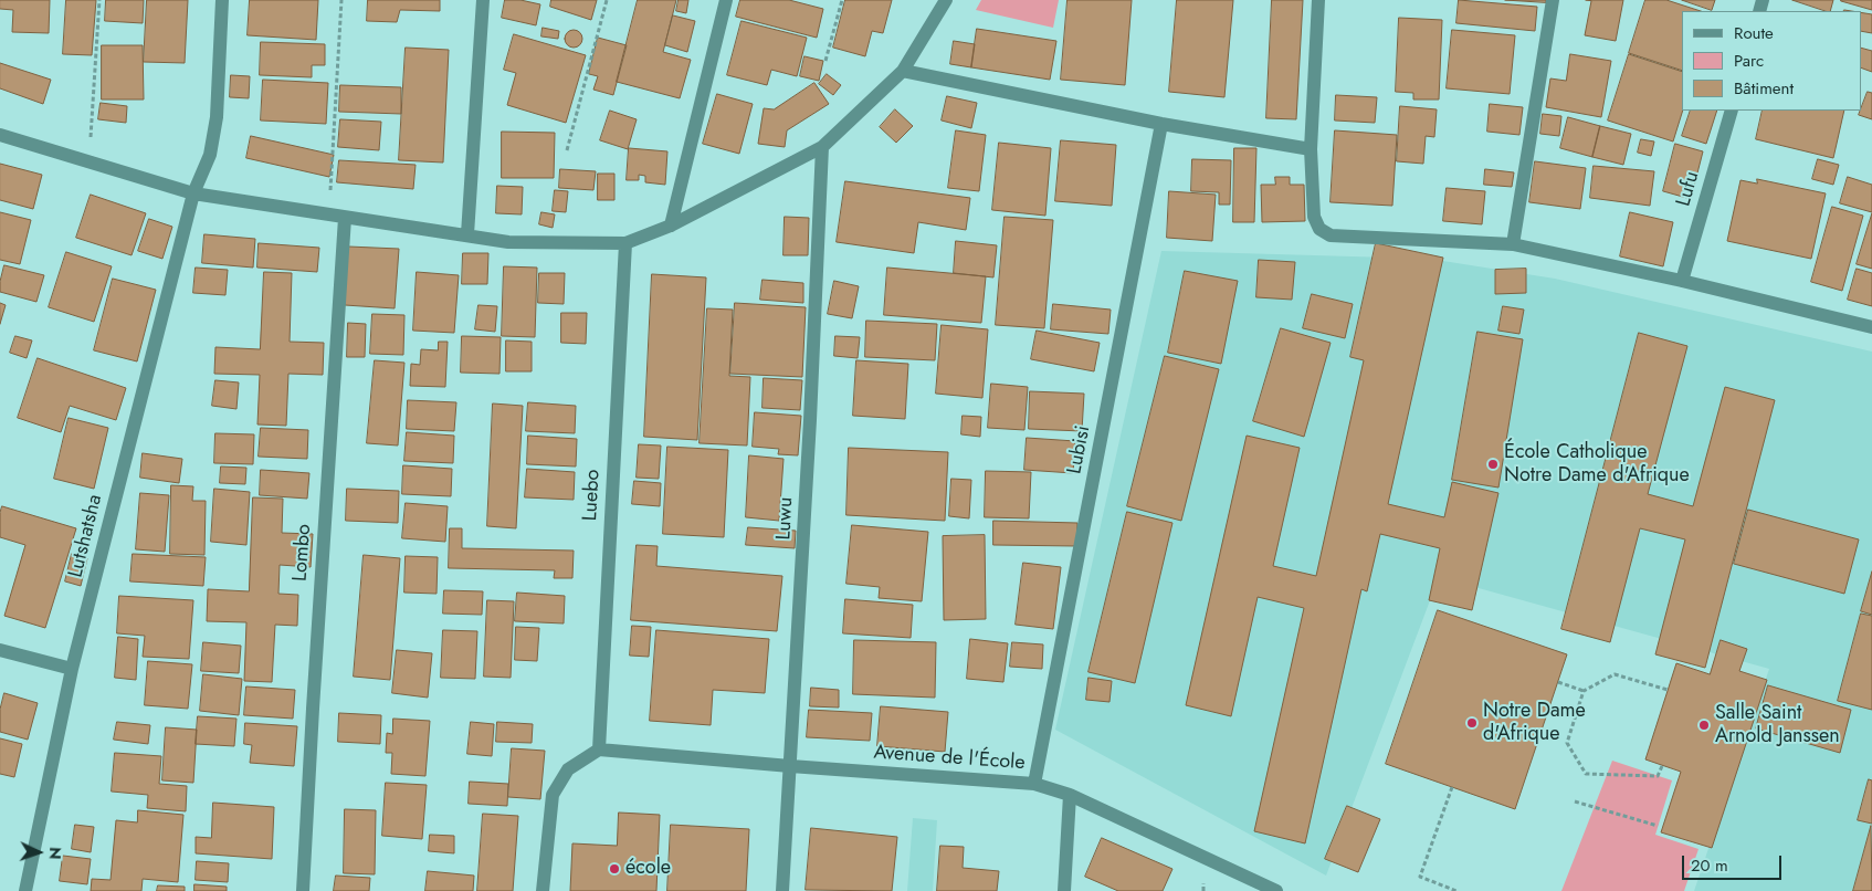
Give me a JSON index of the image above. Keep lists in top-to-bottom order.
{
  "streets": {
    "street": [
      "Lufu",
      "Lubisi",
      "Luebo",
      "Luwu",
      "Lutshatsha",
      "Lombo",
      "Avenue de l'École"
    ]
  },
  "crossings": [
    ["Lubisi", "Avenue de l'École"],
    ["Luebo", "Avenue de l'École"],
    ["Luwu", "Avenue de l'École"]
  ],
  "places": [
    "École Catholique Notre Dame d'Afrique",
    "Notre Dame d'Afrique",
    "Salle Saint Arnold Janssen",
    "école"
  ],
  "legend": ["Route", "Parc", "Bâtiment"],
  "scale_bar": "20 m",
  "north": "right"
}
